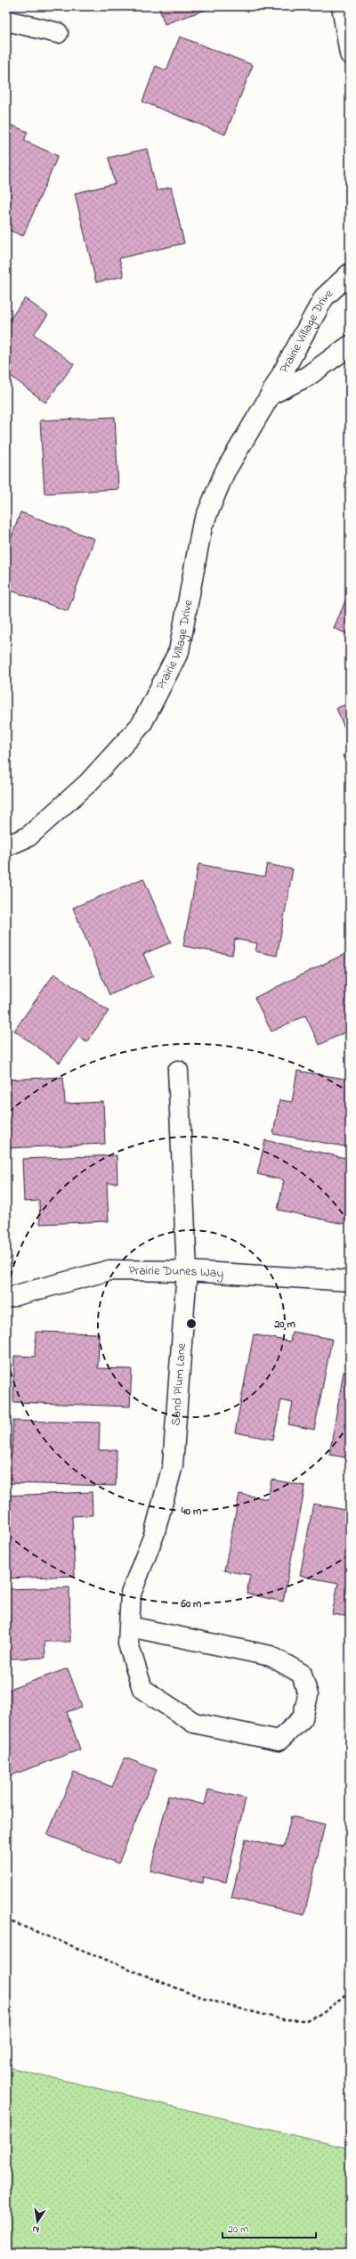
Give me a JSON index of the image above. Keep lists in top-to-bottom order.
{
  "streets": {
    "street": ["Prairie Village Drive", "Prairie Dunes Way", "Sand Plum Lane"]
  },
  "crossings": [
    ["Prairie Dunes Way", "Sand Plum Lane"]
  ],
  "scale_bar": "20 m",
  "north": "bottom",
  "rings": ["20 m", "40 m", "60 m"]
}
